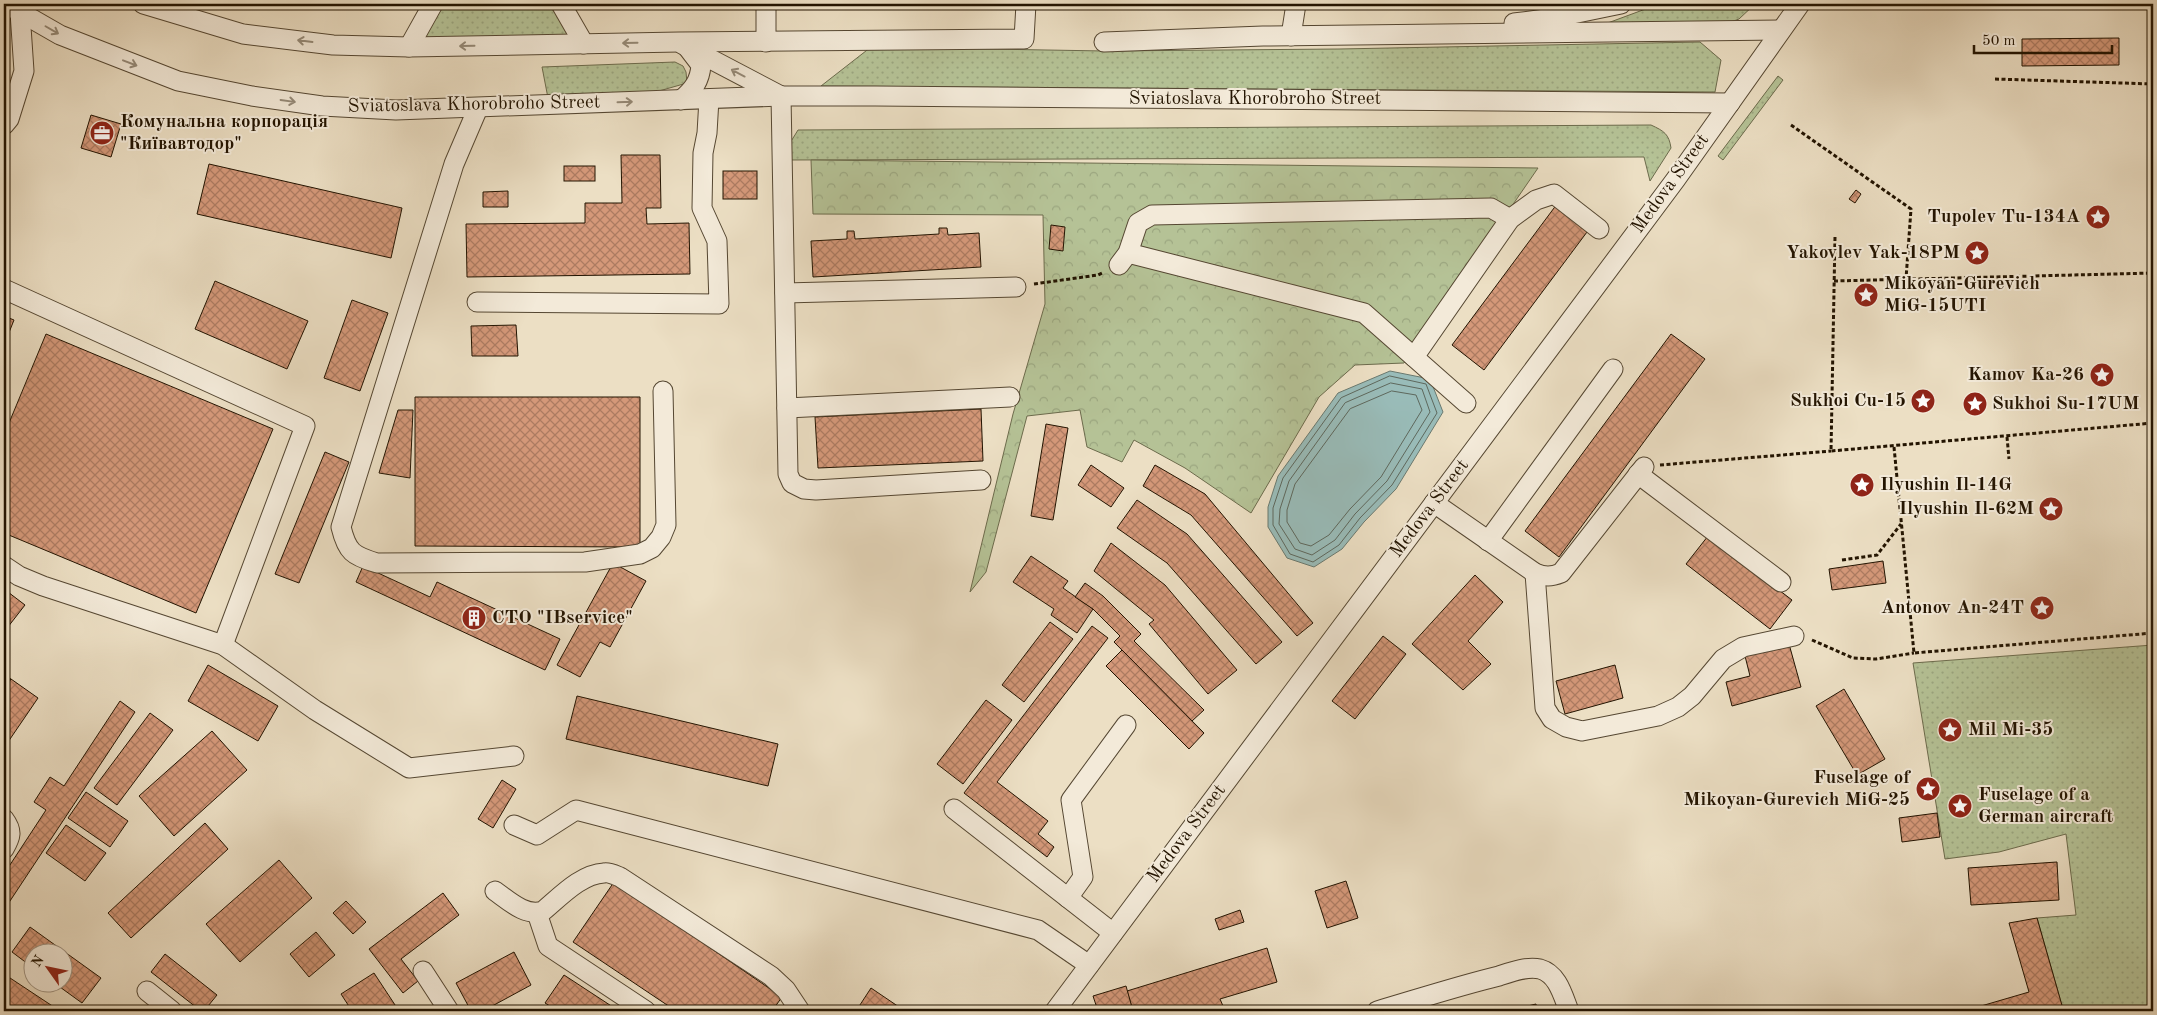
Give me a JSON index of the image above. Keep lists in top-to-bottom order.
{
  "streets": {
    "street": ["Sviatoslava Khorobroho Street", "Medova Street"]
  },
  "crossings": [
    ["Sviatoslava Khorobroho Street", "Medova Street"]
  ],
  "places": {
    "office": ["Комунальна корпорація \"Київавтодор\""],
    "place": [
      "Tupolev Tu-134A",
      "Yakovlev Yak-18PM",
      "Mikoyan-Gurevich MiG-15UTI",
      "Kamov Ka-26",
      "Sukhoi Cu-15",
      "Sukhoi Su-17UM",
      "Ilyushin Il-14G",
      "Ilyushin Il-62M",
      "Antonov An-24T",
      "Mil Mi-35",
      "Fuselage of Mikoyan-Gurevich MiG-25",
      "Fuselage of a German aircraft"
    ],
    "building": ["СТО \"IBservice\""]
  },
  "scale_bar": "50 m",
  "north": "top left"
}
